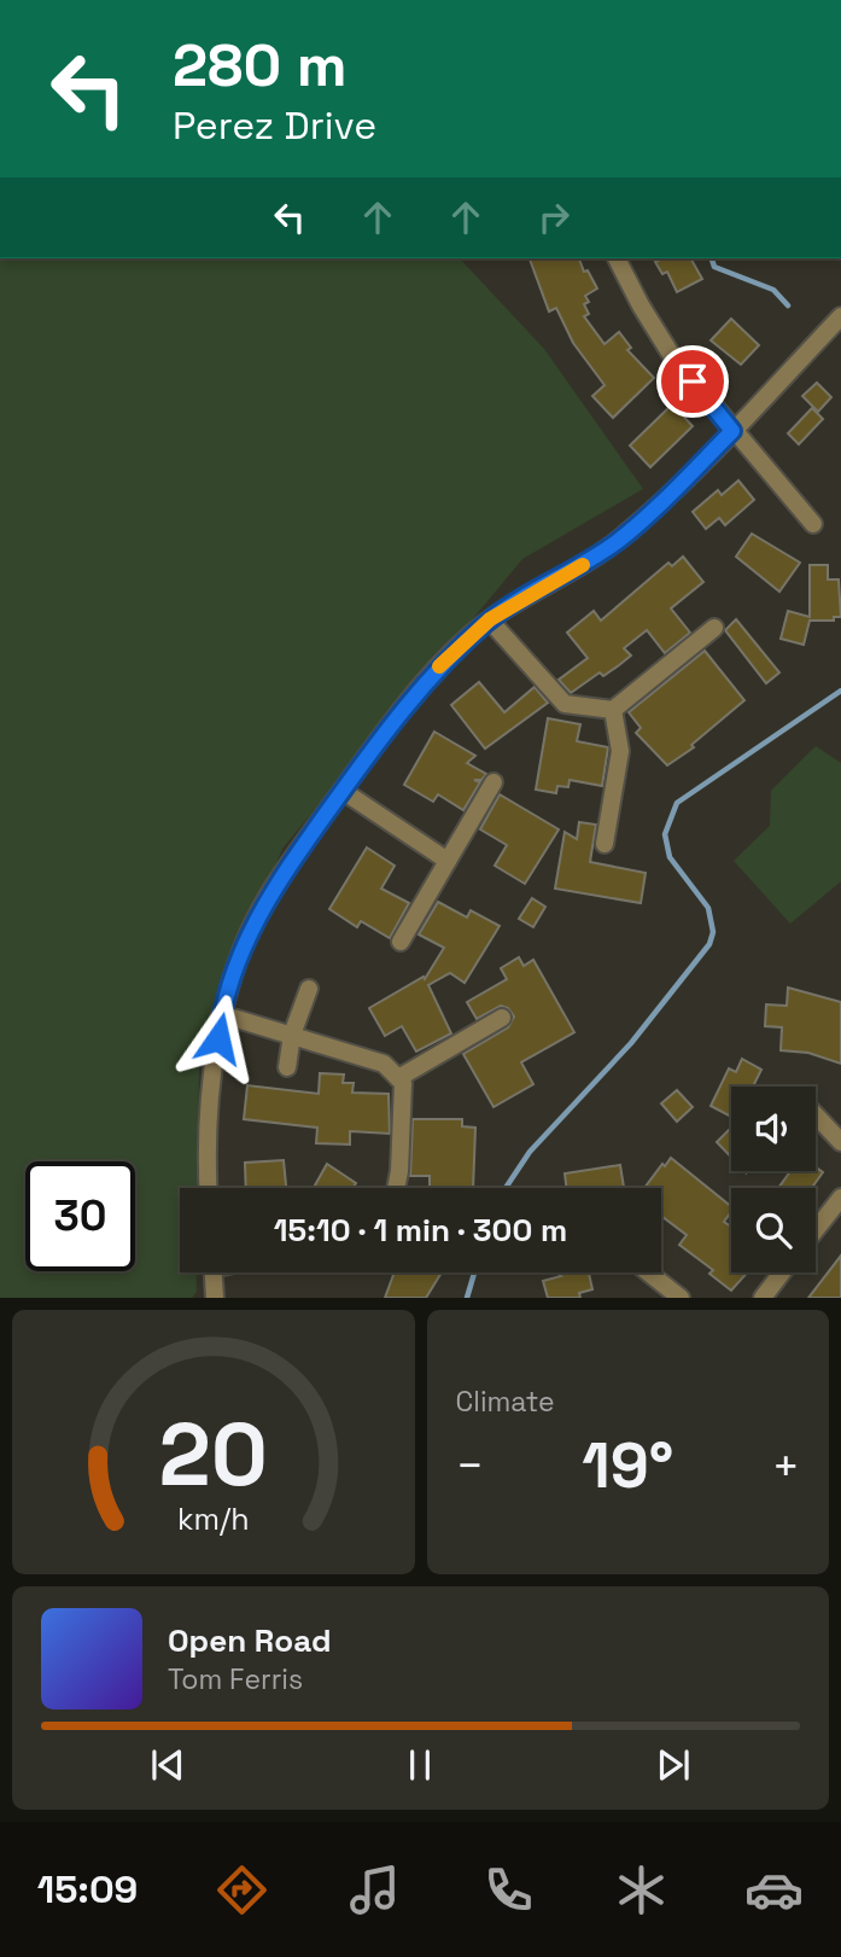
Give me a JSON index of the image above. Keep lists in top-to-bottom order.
{
  "page": {
    "turn": ["280 m", "Perez Drive"],
    "limit": "30",
    "trip": "15:10 · 1 min · 300 m",
    "tile": "Climate",
    "heat": ["−", "19°", "+"],
    "song": ["Open Road", "Tom Ferris"],
    "tabs": "15:09",
    "gauge": ["20", "km/h"]
  }
}
